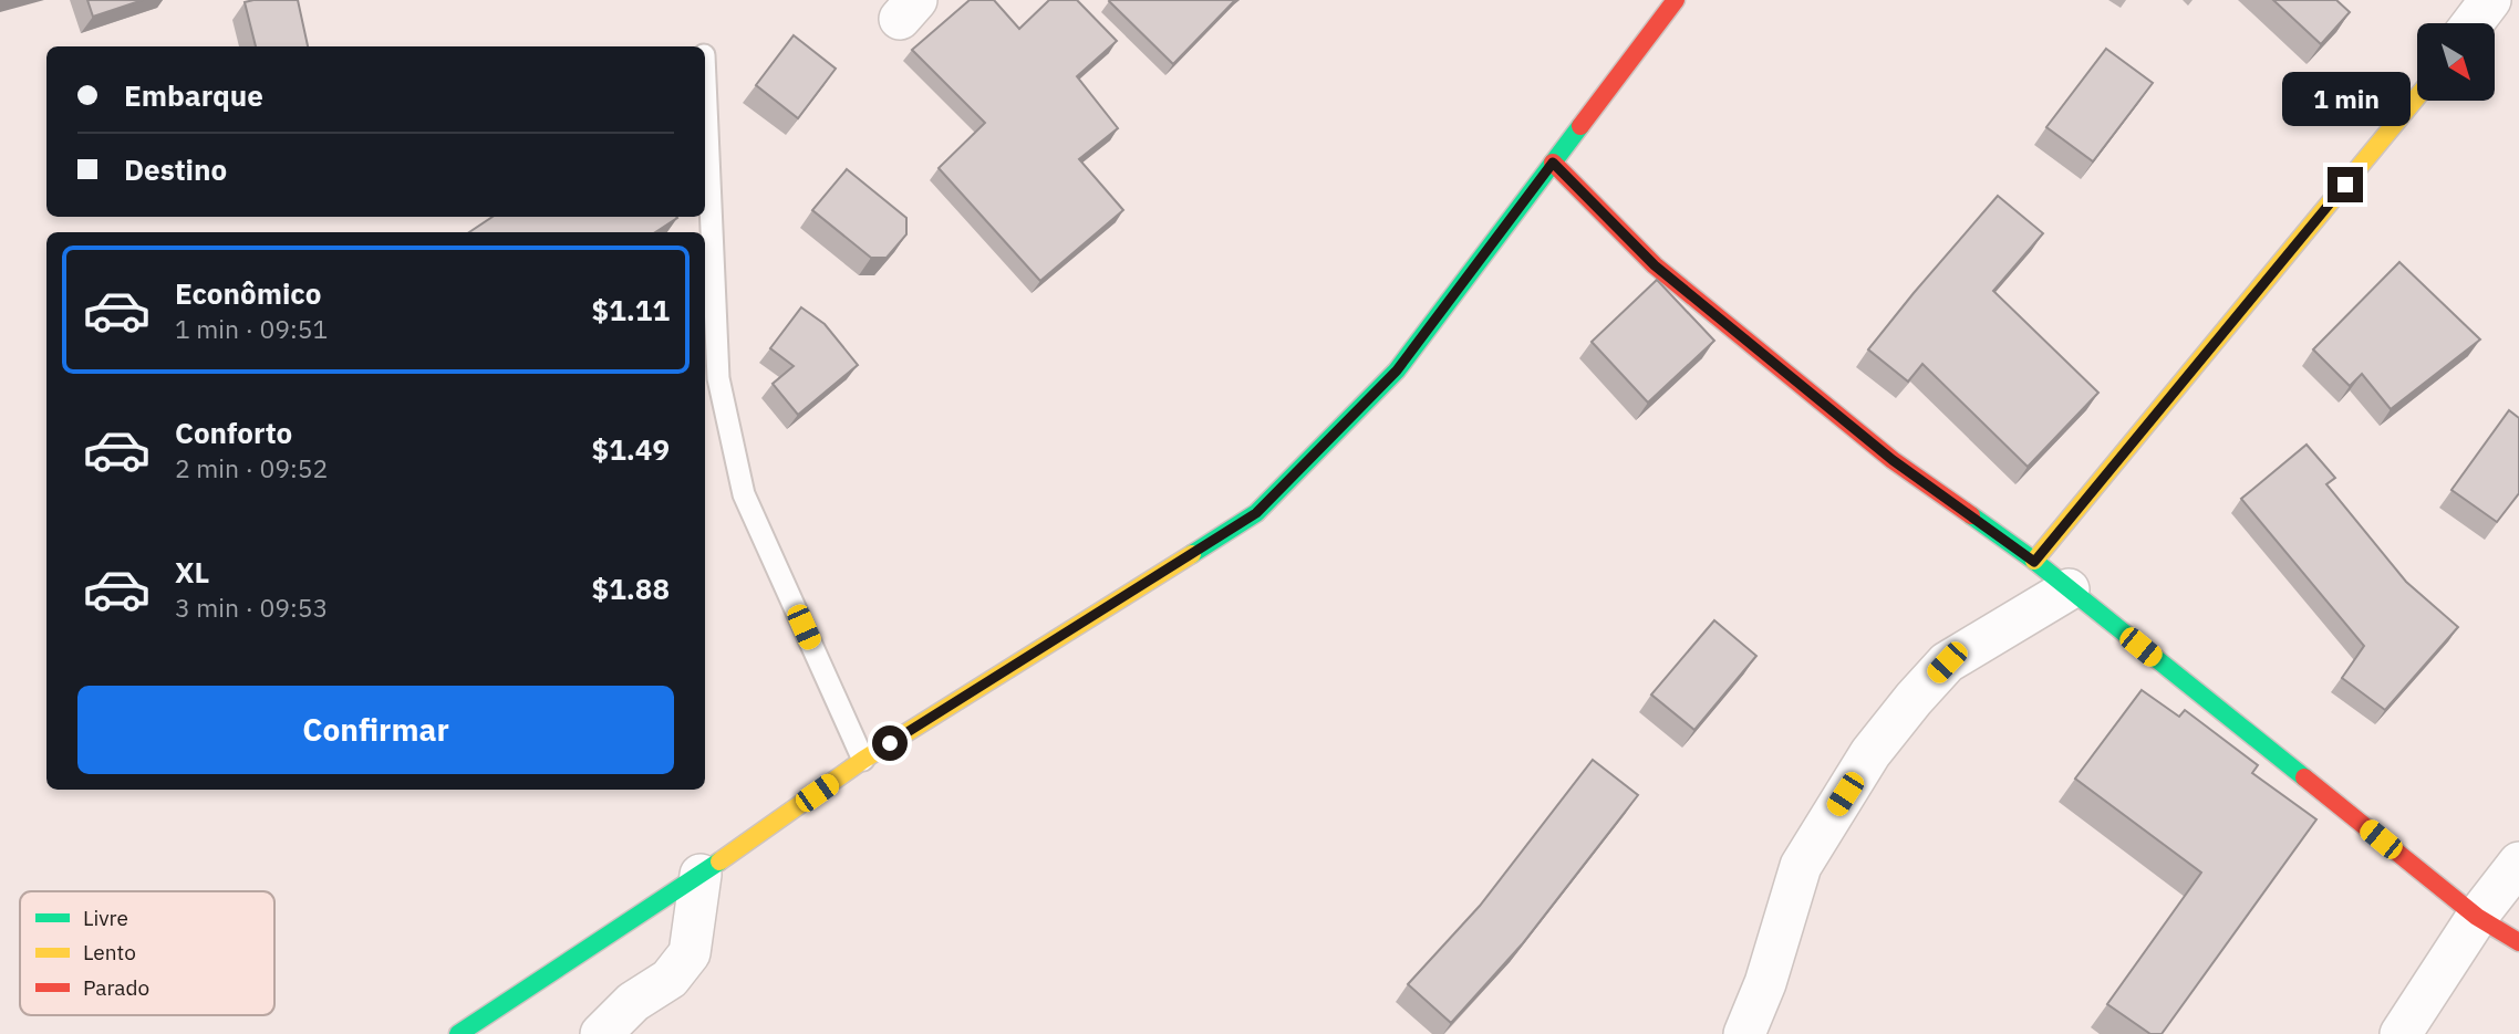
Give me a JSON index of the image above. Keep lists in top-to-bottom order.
{
  "legend": ["Livre", "Lento", "Parado"],
  "north": "bottom right",
  "page": {
    "banner": ["Embarque", "Destino"],
    "bubble": "1 min",
    "list": [
      {
        "name": "Econômico",
        "note": "1 min · 09:51",
        "value": "$1.11"
      },
      {
        "name": "Conforto",
        "note": "2 min · 09:52",
        "value": "$1.49"
      },
      {
        "name": "XL",
        "note": "3 min · 09:53",
        "value": "$1.88"
      }
    ],
    "buttons": "Confirmar"
  }
}
